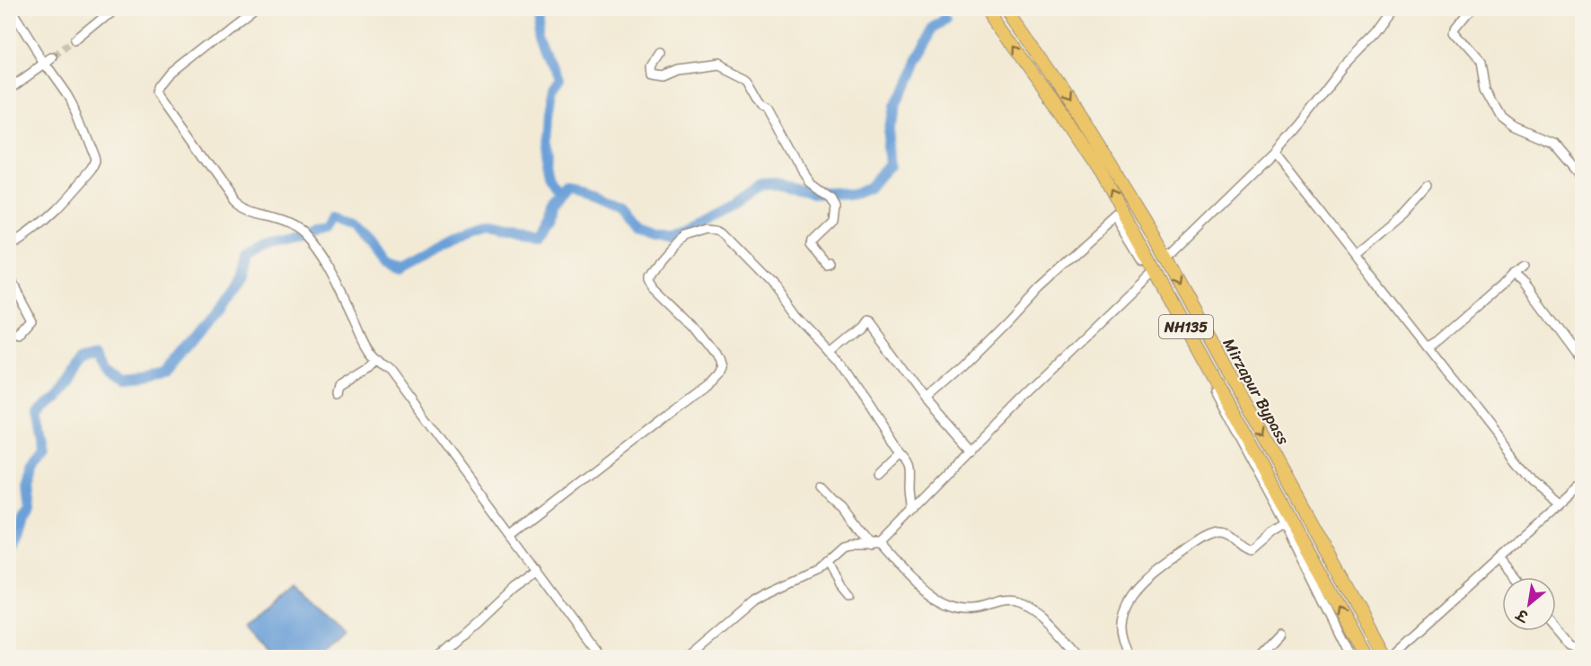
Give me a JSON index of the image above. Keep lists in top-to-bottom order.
{
  "streets": {
    "highway": ["NH135", "Mirzapur Bypass"]
  },
  "north": "bottom left"
}
